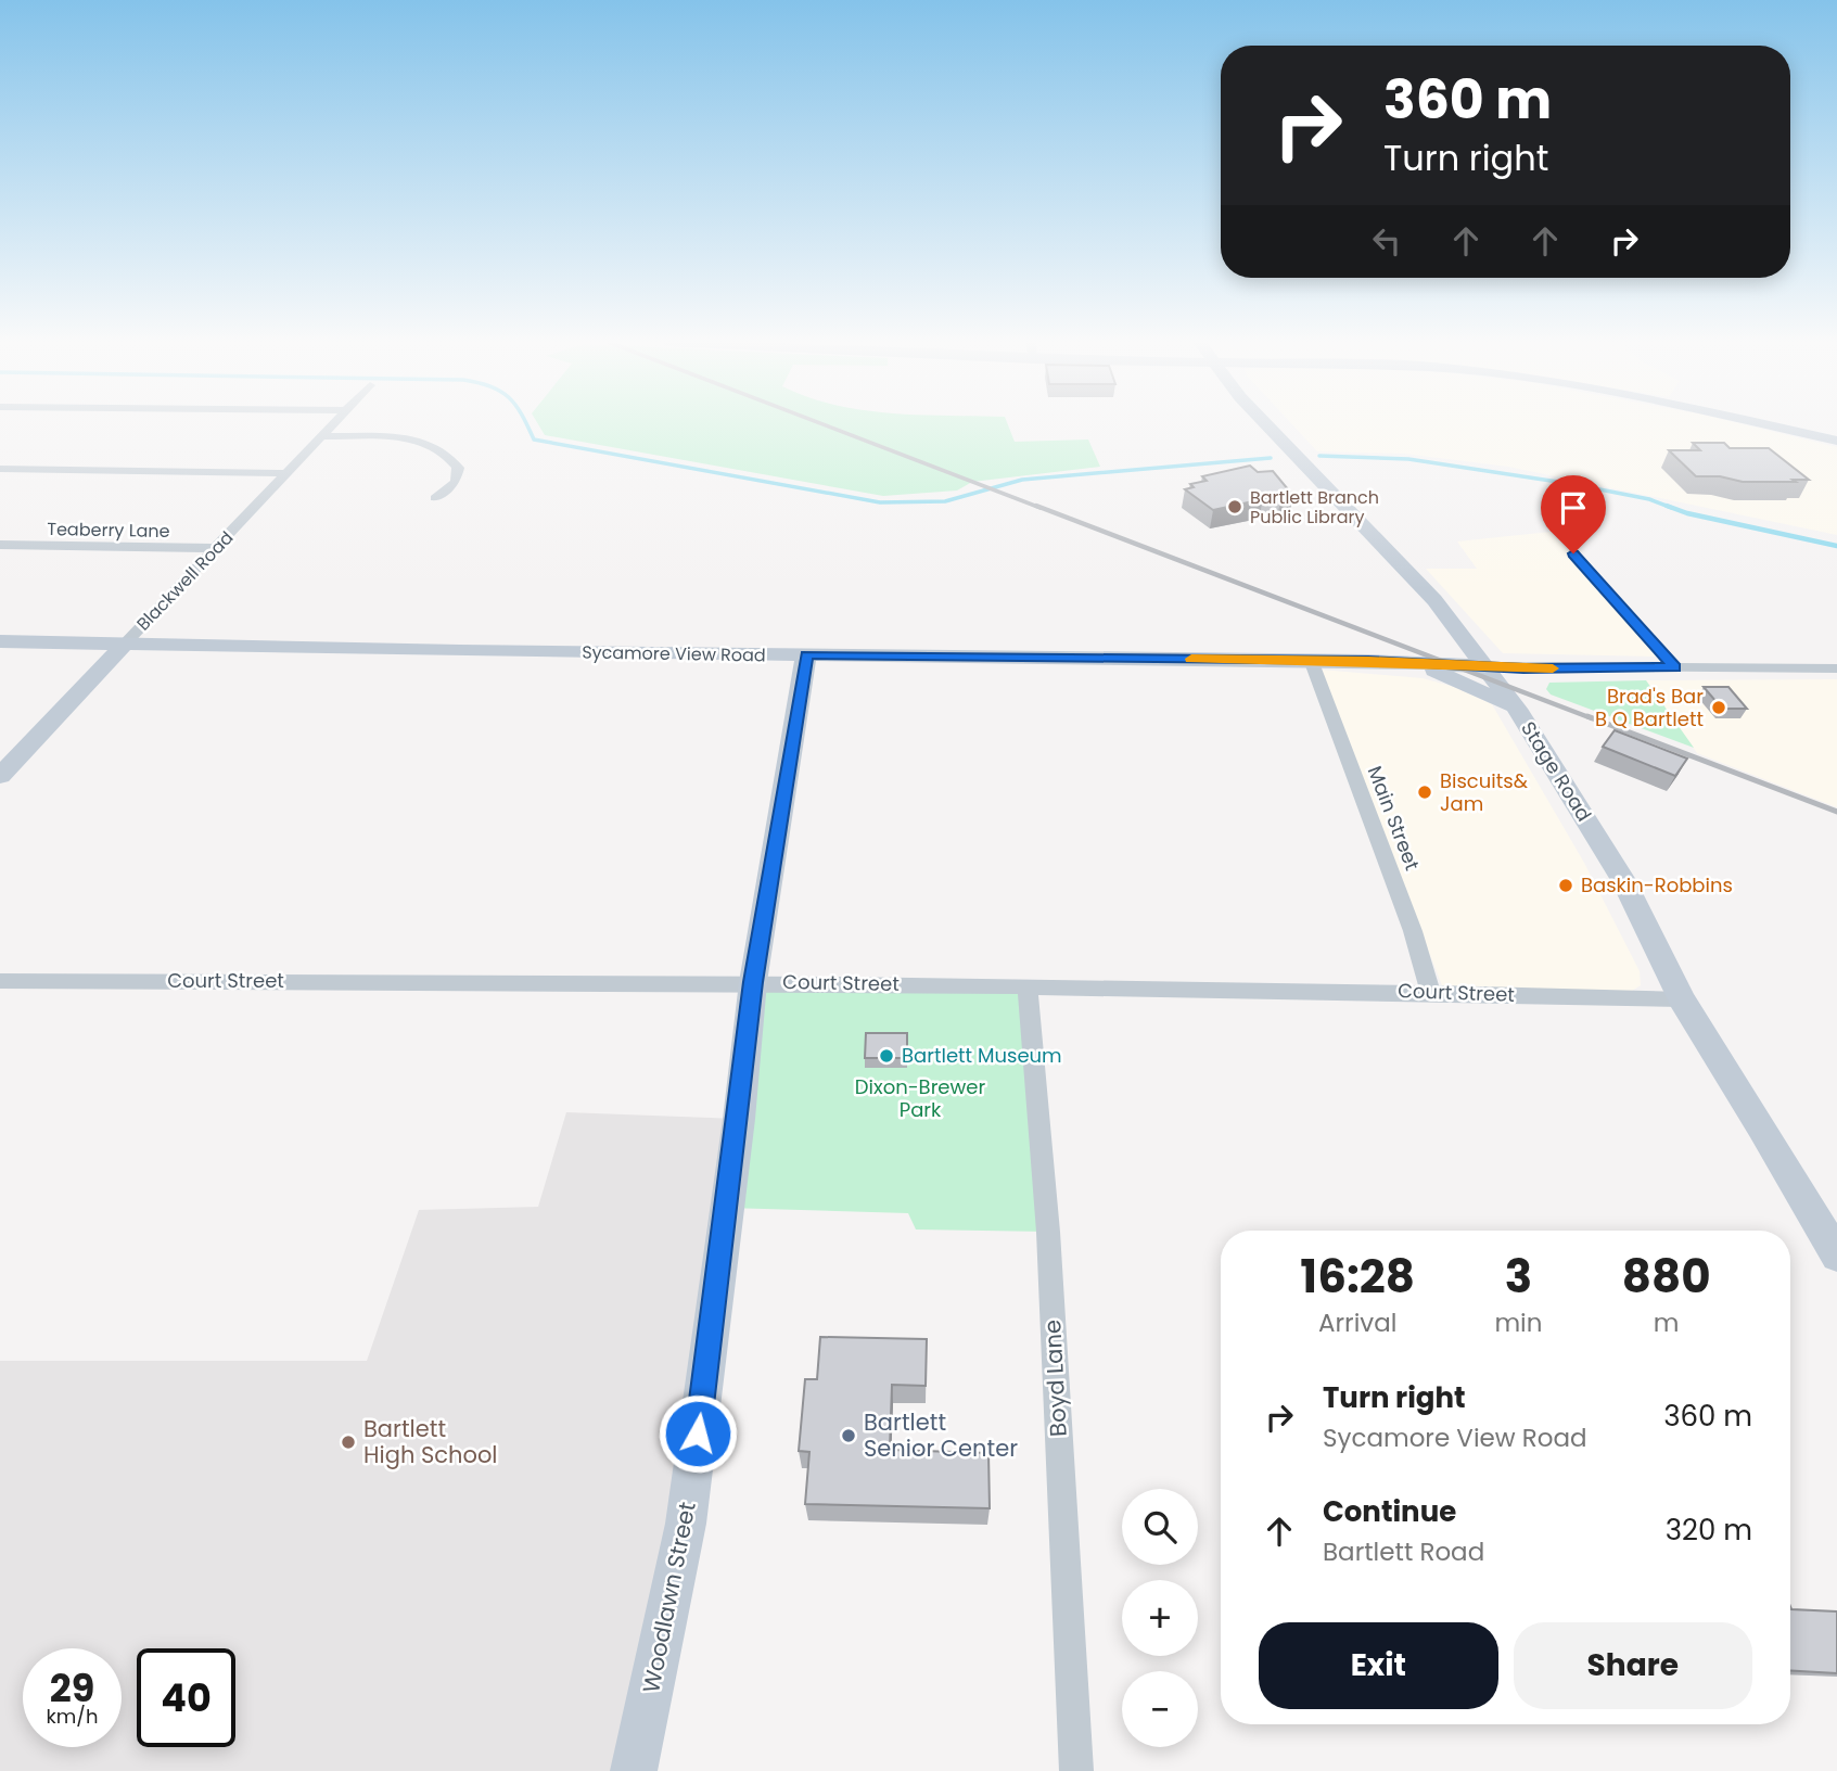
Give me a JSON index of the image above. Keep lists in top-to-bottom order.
{
  "streets": {
    "main road": [
      "Blackwell Road",
      "Sycamore View Road",
      "Stage Road",
      "Woodlawn Street"
    ],
    "street": [
      "Teaberry Lane",
      "Main Street",
      "Court Street",
      "Boyd Lane"
    ]
  },
  "crossings": [
    ["Teaberry Lane", "Blackwell Road"],
    ["Blackwell Road", "Sycamore View Road"],
    ["Sycamore View Road", "Stage Road"],
    ["Sycamore View Road", "Main Street"],
    ["Sycamore View Road", "Woodlawn Street"],
    ["Stage Road", "Court Street"],
    ["Main Street", "Court Street"],
    ["Court Street", "Boyd Lane"],
    ["Court Street", "Woodlawn Street"]
  ],
  "parks": ["Dixon-Brewer Park"],
  "places": [
    "Bartlett Branch Public Library",
    "Brad's Bar B Q Bartlett",
    "Biscuits& Jam",
    "Baskin-Robbins",
    "Bartlett Museum",
    "Bartlett Senior Center",
    "Bartlett High School"
  ],
  "page": {
    "turn": ["360 m", "Turn right"],
    "eta": [
      "16:28",
      "Arrival",
      "3",
      "min",
      "880",
      "m"
    ],
    "list": [
      {
        "name": "Turn right",
        "note": "Sycamore View Road",
        "value": "360 m"
      },
      {
        "name": "Continue",
        "note": "Bartlett Road",
        "value": "320 m"
      }
    ],
    "map_buttons": ["+", "−"],
    "buttons": ["Exit", "Share"],
    "speed": "29 km/h",
    "limit": "40"
  }
}
